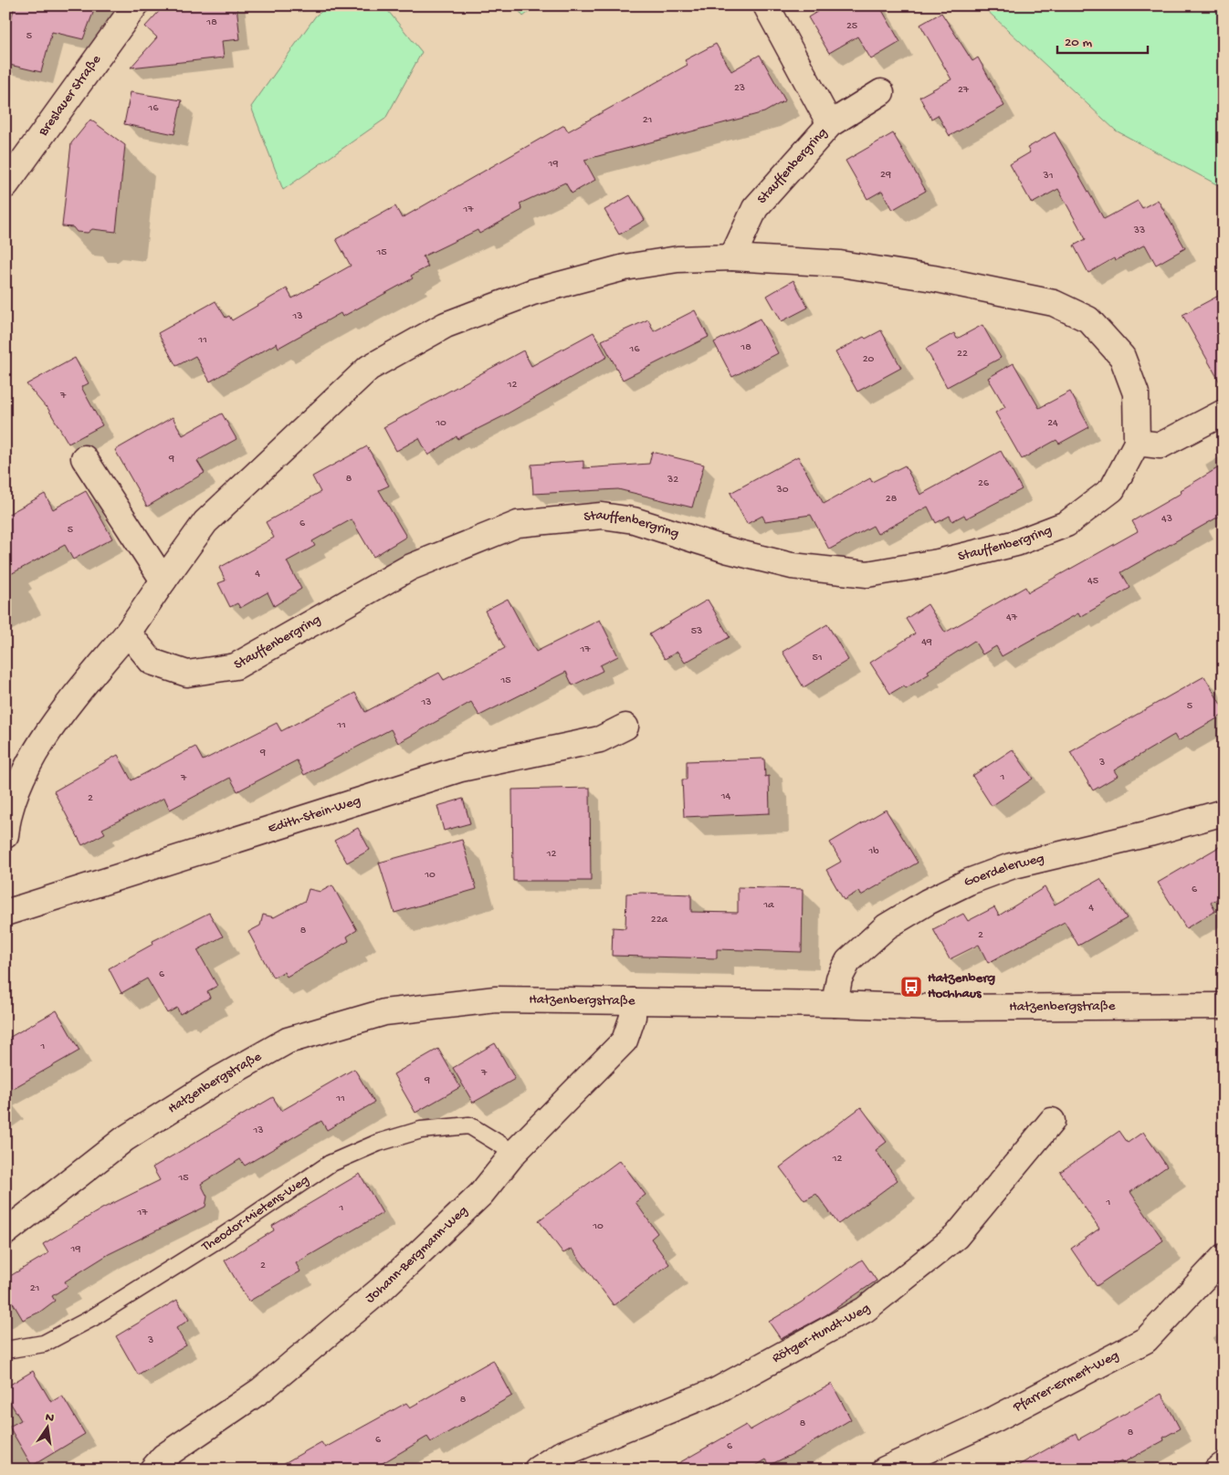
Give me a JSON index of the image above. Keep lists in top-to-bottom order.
{
  "streets": {
    "street": [
      "Breslauer Straße",
      "Stauffenbergring",
      "Edith-Stein-Weg",
      "Goerdelerweg",
      "Hatzenbergstraße",
      "Johann-Bergmann-Weg",
      "Rötger-Hundt-Weg",
      "Pfarrer-Ermert-Weg"
    ],
    "lane": ["Theodor-Mietens-Weg"]
  },
  "crossings": [
    ["Goerdelerweg", "Hatzenbergstraße"],
    ["Hatzenbergstraße", "Johann-Bergmann-Weg"],
    ["Theodor-Mietens-Weg", "Johann-Bergmann-Weg"]
  ],
  "places": {
    "bus stop": ["Hatzenberg Hochhaus"]
  },
  "house_numbers": [
    "18",
    "25",
    "5",
    "23",
    "27",
    "16",
    "21",
    "19",
    "29",
    "31",
    "17",
    "33",
    "15",
    "13",
    "11",
    "18",
    "16",
    "22",
    "20",
    "12",
    "7",
    "10",
    "24",
    "9",
    "8",
    "32",
    "26",
    "30",
    "28",
    "43",
    "6",
    "5",
    "4",
    "45",
    "47",
    "53",
    "49",
    "17",
    "51",
    "15",
    "13",
    "5",
    "11",
    "9",
    "3",
    "1",
    "7",
    "14",
    "2",
    "1b",
    "12",
    "10",
    "6",
    "1a",
    "4",
    "22a",
    "8",
    "2",
    "6",
    "1",
    "7",
    "9",
    "11",
    "13",
    "12",
    "15",
    "1",
    "1",
    "17",
    "10",
    "19",
    "2",
    "21",
    "3",
    "8",
    "8",
    "8",
    "6",
    "6"
  ],
  "scale_bar": "20 m",
  "north": "top"
}
